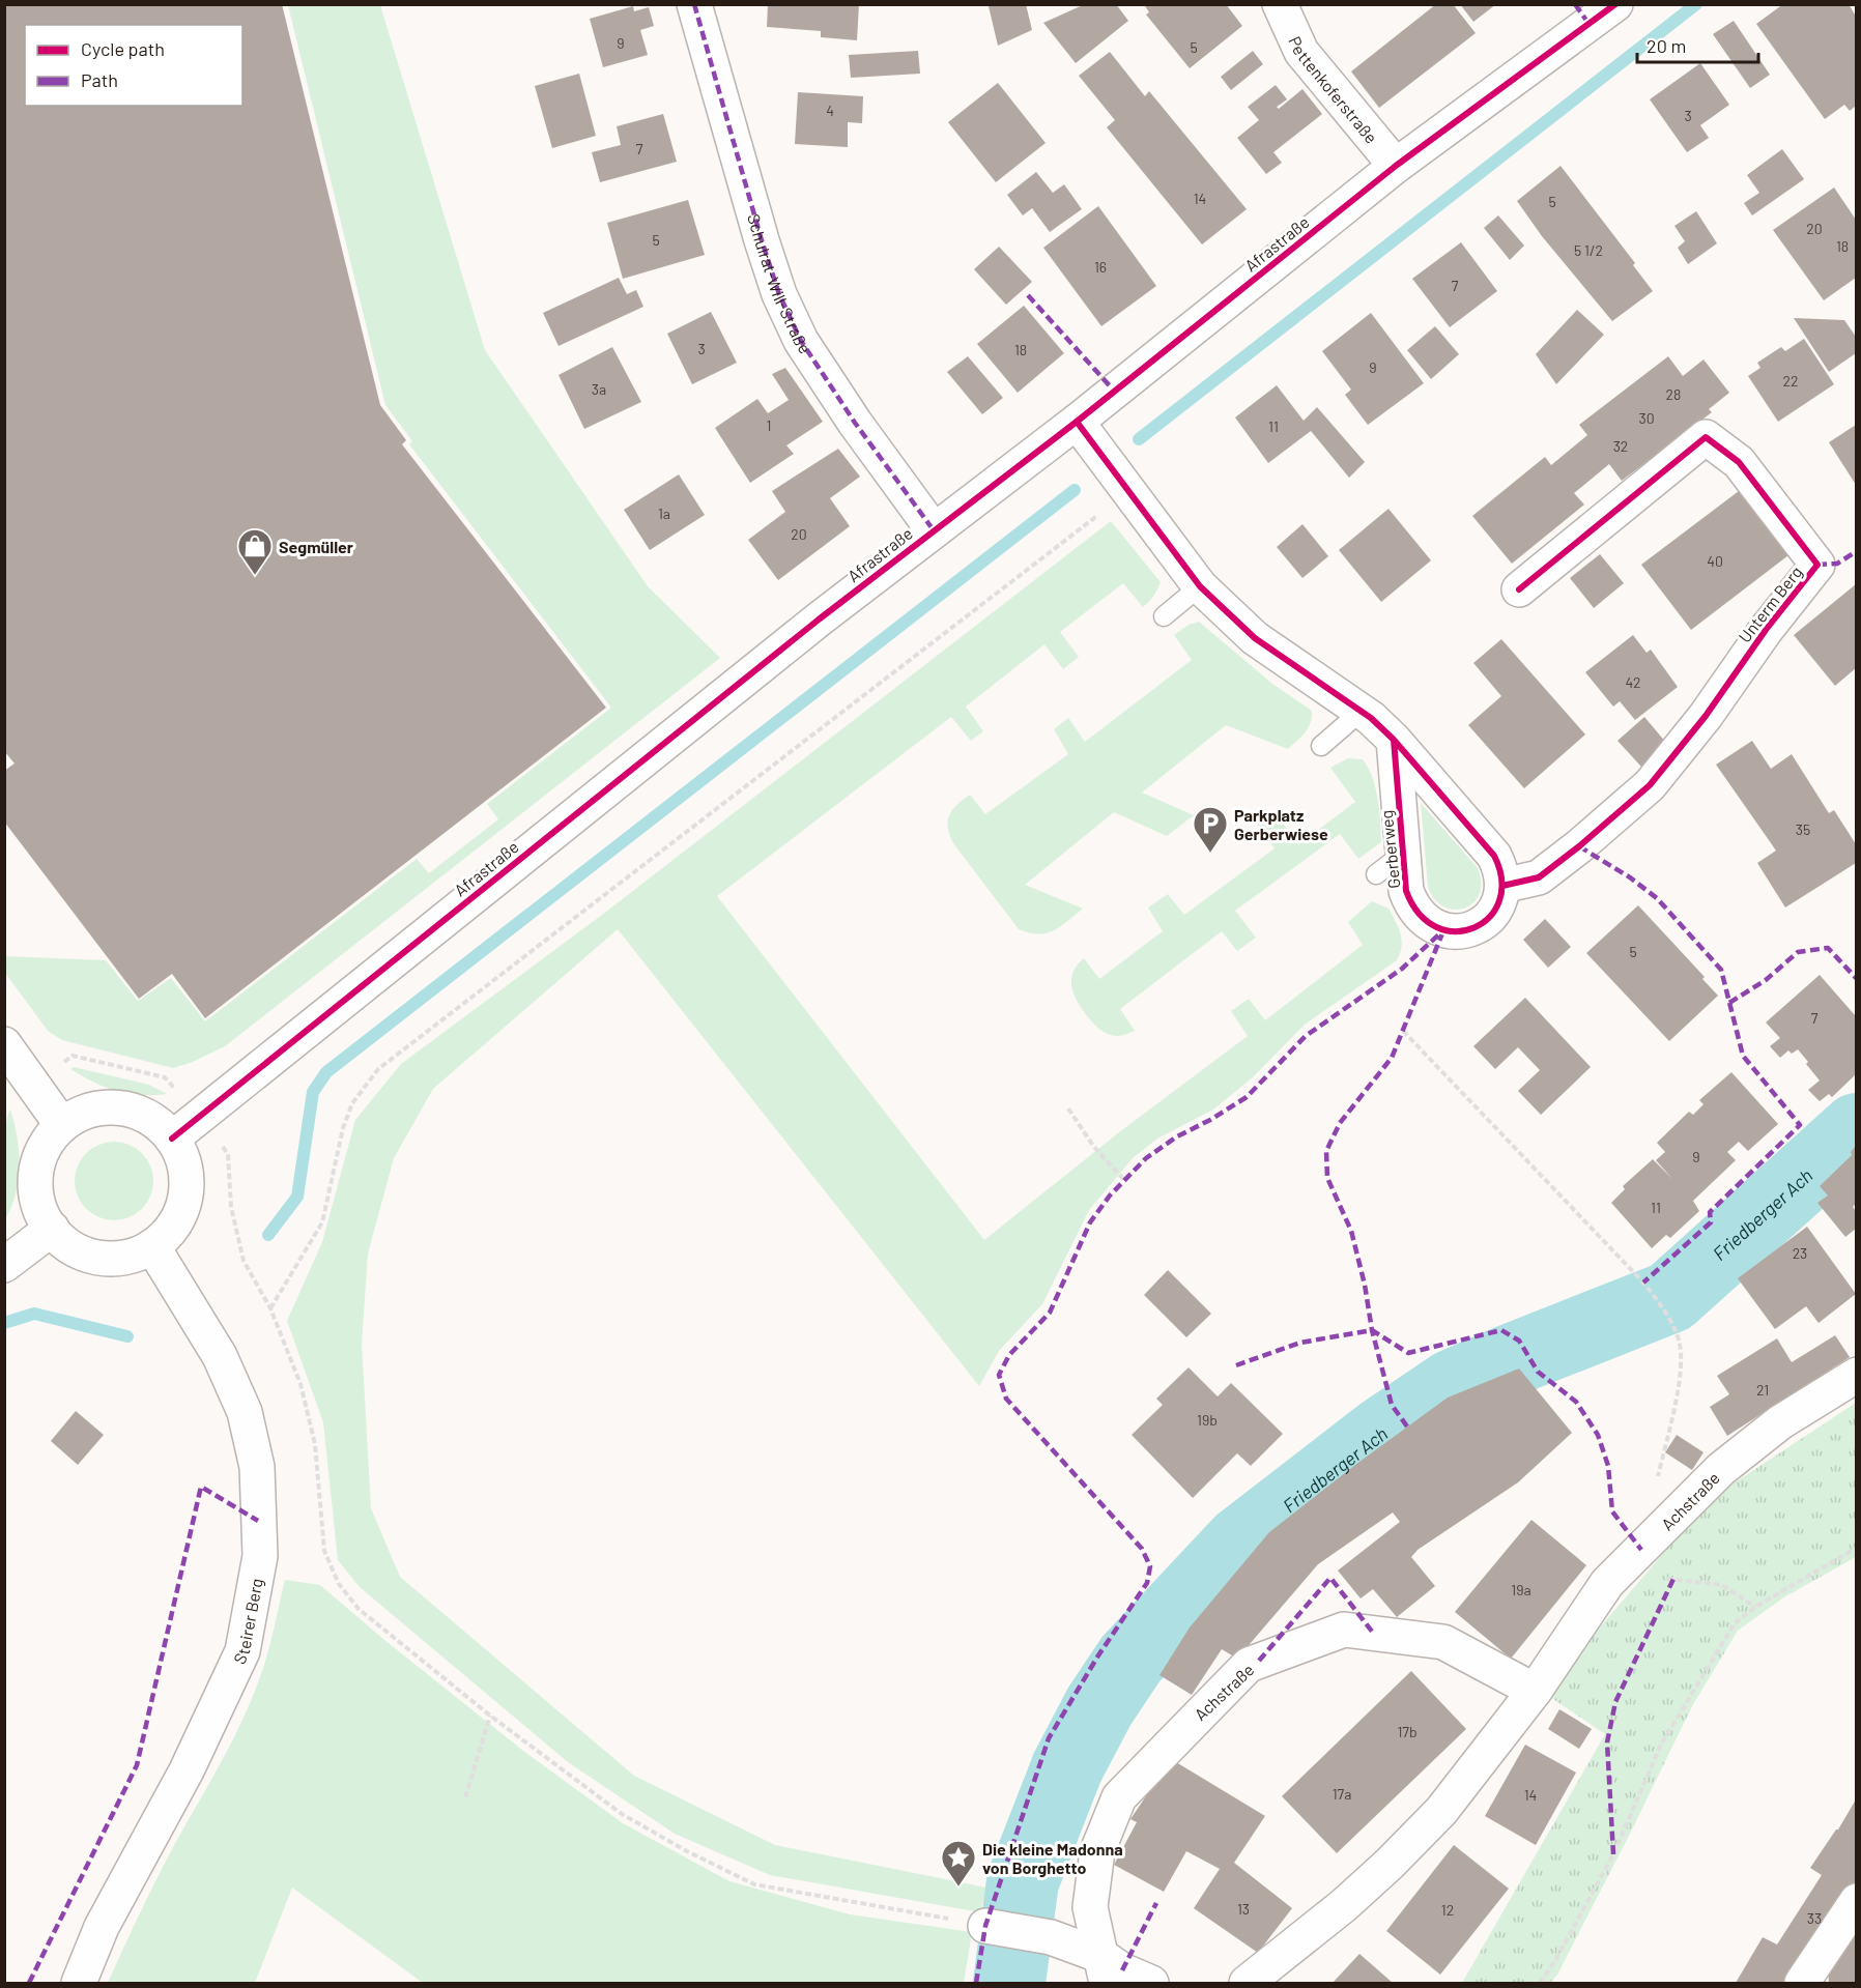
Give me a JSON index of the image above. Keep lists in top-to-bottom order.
{
  "streets": {
    "street": [
      "Pettenkoferstraße",
      "Afrastraße",
      "Schulrat-Will-Straße",
      "Unterm Berg",
      "Gerberweg",
      "Achstraße",
      "Steirer Berg"
    ]
  },
  "crossings": [
    ["Pettenkoferstraße", "Afrastraße"],
    ["Afrastraße", "Schulrat-Will-Straße"],
    ["Afrastraße", "Steirer Berg"],
    ["Unterm Berg", "Gerberweg"]
  ],
  "water": ["Friedberger Ach"],
  "places": {
    "shop": ["Segmüller"],
    "parking": ["Parkplatz Gerberwiese"],
    "place": ["Die kleine Madonna von Borghetto"]
  },
  "house_numbers": [
    "9",
    "5",
    "4",
    "3",
    "7",
    "14",
    "5",
    "20",
    "5",
    "18",
    "5 1/2",
    "16",
    "7",
    "3",
    "18",
    "9",
    "22",
    "3a",
    "28",
    "30",
    "1",
    "11",
    "32",
    "1a",
    "20",
    "40",
    "42",
    "35",
    "5",
    "7",
    "9",
    "11",
    "23",
    "21",
    "19b",
    "19a",
    "17b",
    "17a",
    "14",
    "13",
    "12",
    "33"
  ],
  "legend": ["Cycle path", "Path"],
  "scale_bar": "20 m"
}
